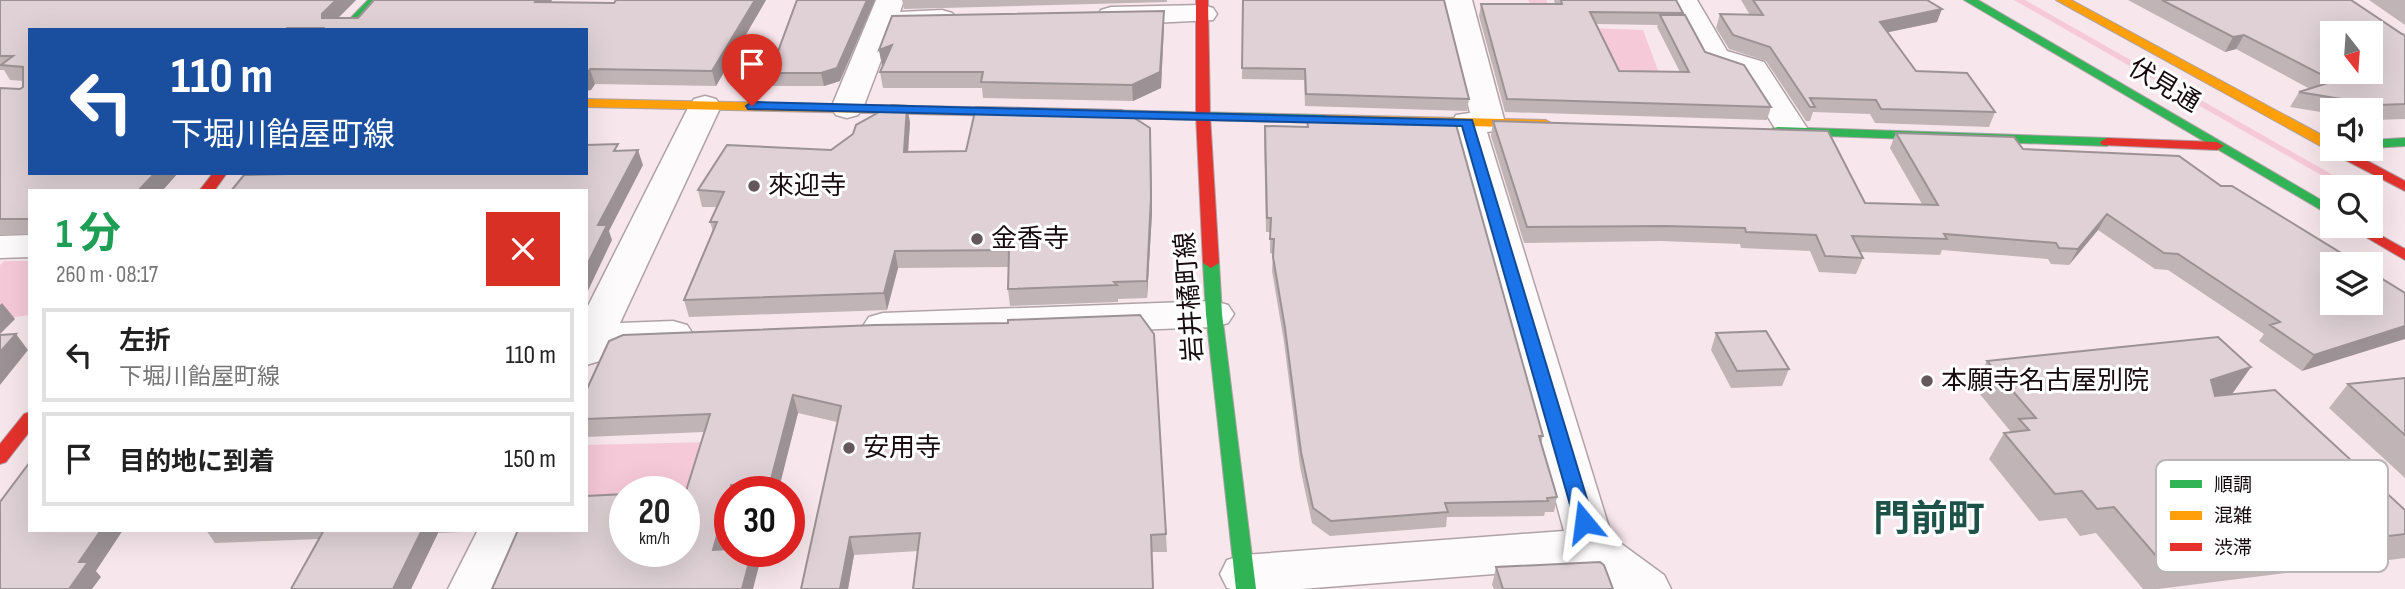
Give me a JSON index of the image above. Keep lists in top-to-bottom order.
{
  "streets": {
    "main road": ["伏見通", "岩井橘町線"]
  },
  "districts": ["門前町"],
  "places": [
    "來迎寺",
    "金香寺",
    "本願寺名古屋別院",
    "安用寺"
  ],
  "legend": ["順調", "混雑", "渋滞"],
  "north": "bottom",
  "page": {
    "turn": ["110 m", "下堀川飴屋町線"],
    "heading": ["1 分", "260 m · 08:17"],
    "list": [
      {
        "name": "左折",
        "note": "下堀川飴屋町線",
        "value": "110 m"
      },
      {
        "name": "目的地に到着",
        "value": "150 m"
      }
    ],
    "speed": "20 km/h",
    "limit": "30"
  }
}
